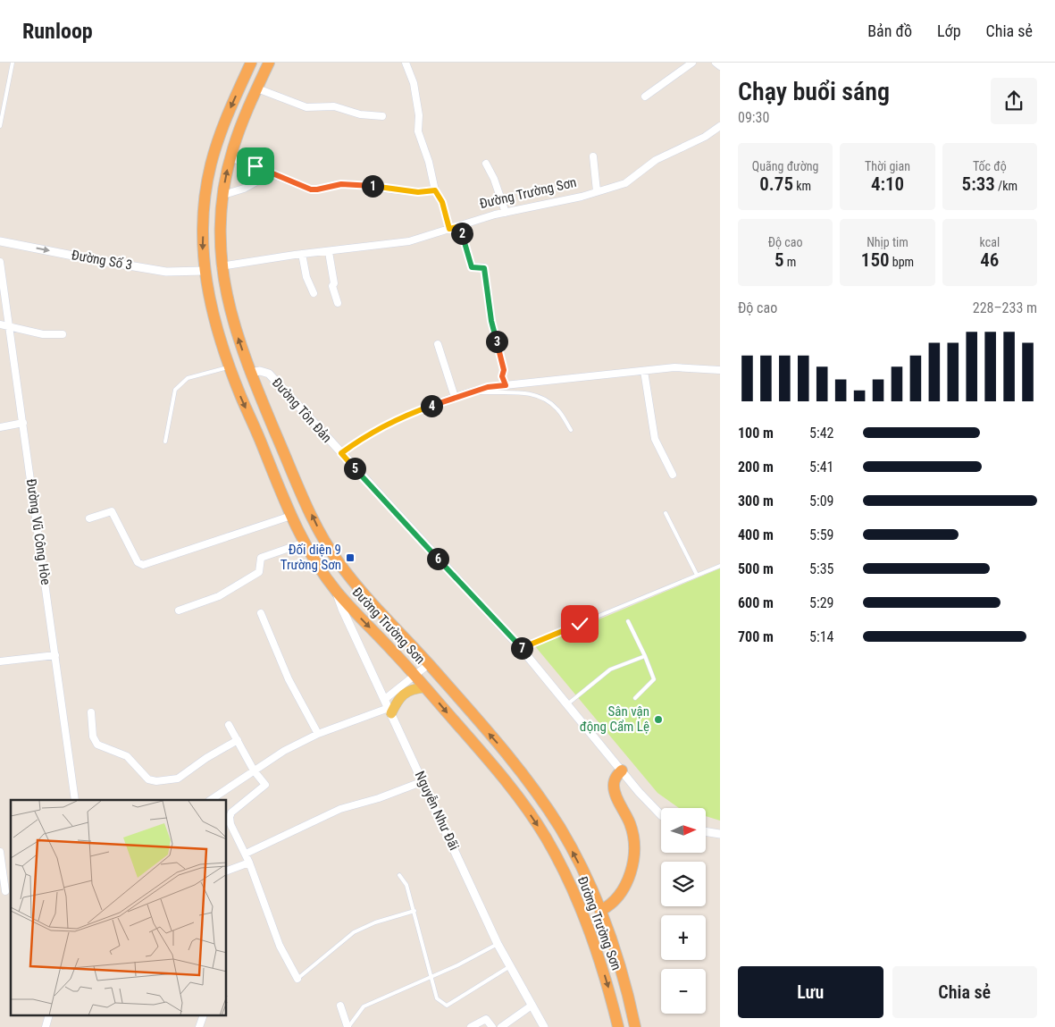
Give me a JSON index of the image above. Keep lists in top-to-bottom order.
{
  "streets": {
    "highway": ["Đường Trường Sơn"],
    "street": [
      "Đường Số 3",
      "Đường Tôn Đản",
      "Đường Vũ Công Hòe",
      "Nguyễn Như Đãi"
    ]
  },
  "crossings": [
    ["Đường Trường Sơn", "Đường Số 3"],
    ["Đường Trường Sơn", "Đường Tôn Đản"],
    ["Đường Trường Sơn", "Nguyễn Như Đãi"]
  ],
  "one_way": ["Đường Số 3"],
  "places": {
    "transit": ["Đối diện 9 Trường Sơn"],
    "other": ["Sân vận động Cẩm Lệ"]
  },
  "north": "right",
  "page": {
    "header": "Runloop",
    "nav": ["Bản đồ", "Lớp", "Chia sẻ"],
    "heading": ["Chạy buổi sáng", "09:30"],
    "stats": [
      ["Quãng đường", "0.75 km"],
      ["Thời gian", "4:10"],
      ["Tốc độ", "5:33 /km"],
      ["Độ cao", "5 m"],
      ["Nhịp tim", "150 bpm"],
      ["kcal", "46"]
    ],
    "pins": [
      "1",
      "2",
      "3",
      "4",
      "5",
      "6",
      "7"
    ],
    "chart": ["Độ cao", "228–233 m"],
    "list": [
      {
        "name": "100 m",
        "note": "5:42"
      },
      {
        "name": "200 m",
        "note": "5:41"
      },
      {
        "name": "300 m",
        "note": "5:09"
      },
      {
        "name": "400 m",
        "note": "5:59"
      },
      {
        "name": "500 m",
        "note": "5:35"
      },
      {
        "name": "600 m",
        "note": "5:29"
      },
      {
        "name": "700 m",
        "note": "5:14"
      }
    ],
    "map_buttons": ["+", "−"],
    "buttons": ["Lưu", "Chia sẻ"]
  }
}
